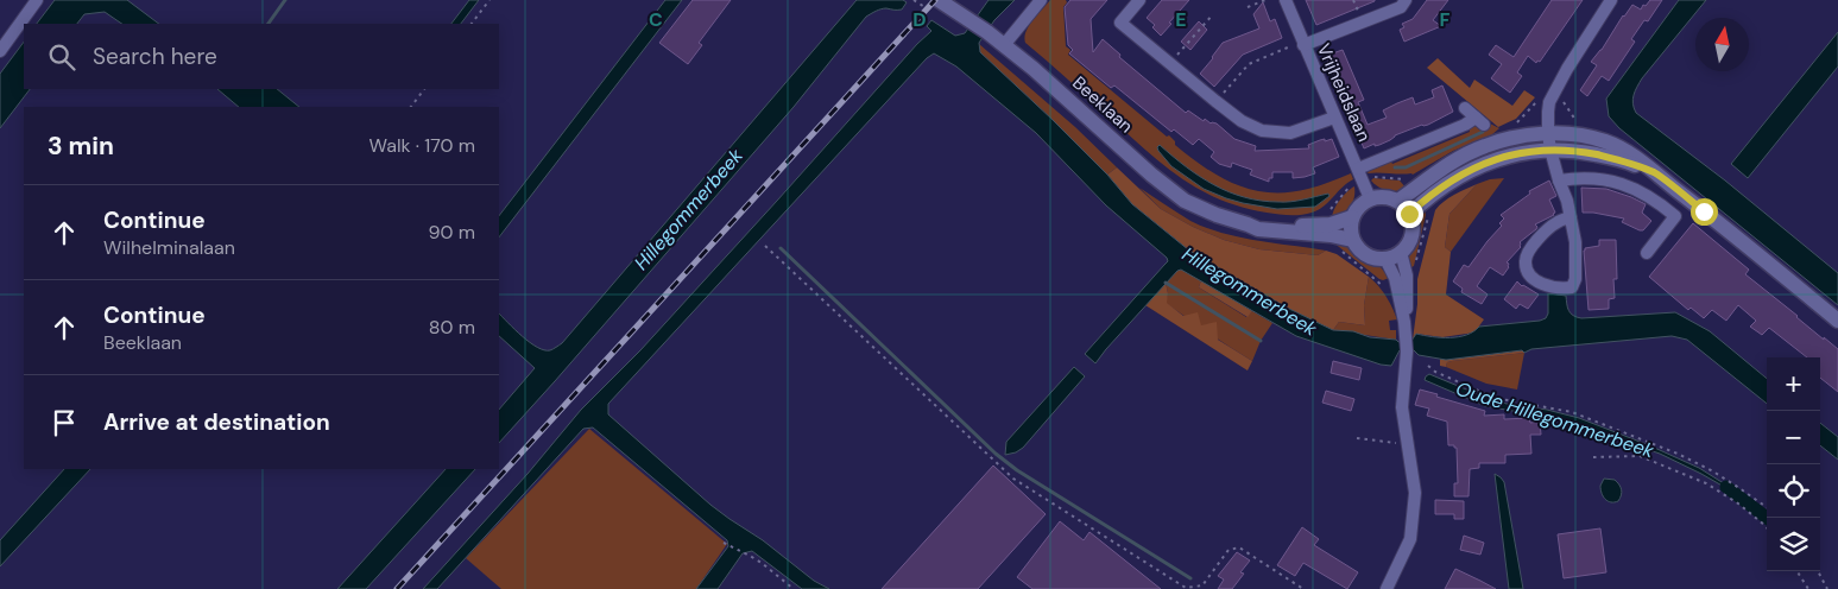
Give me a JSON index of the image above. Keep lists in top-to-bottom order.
{
  "streets": {
    "main road": ["Beeklaan"],
    "street": ["Vrijheidslaan"]
  },
  "crossings": [
    ["Vrijheidslaan", "Beeklaan"]
  ],
  "water": ["Hillegommerbeek", "Oude Hillegommerbeek"],
  "north": "top",
  "page": {
    "search": "Search here",
    "heading": ["3 min", "Walk · 170 m"],
    "list": [
      ["Continue", "Wilhelminalaan", "90 m"],
      ["Continue", "Beeklaan", "80 m"],
      "Arrive at destination"
    ],
    "map_buttons": ["+", "−"]
  },
  "grid": {
    "columns": [
      "C",
      "D",
      "E",
      "F"
    ]
  }
}
